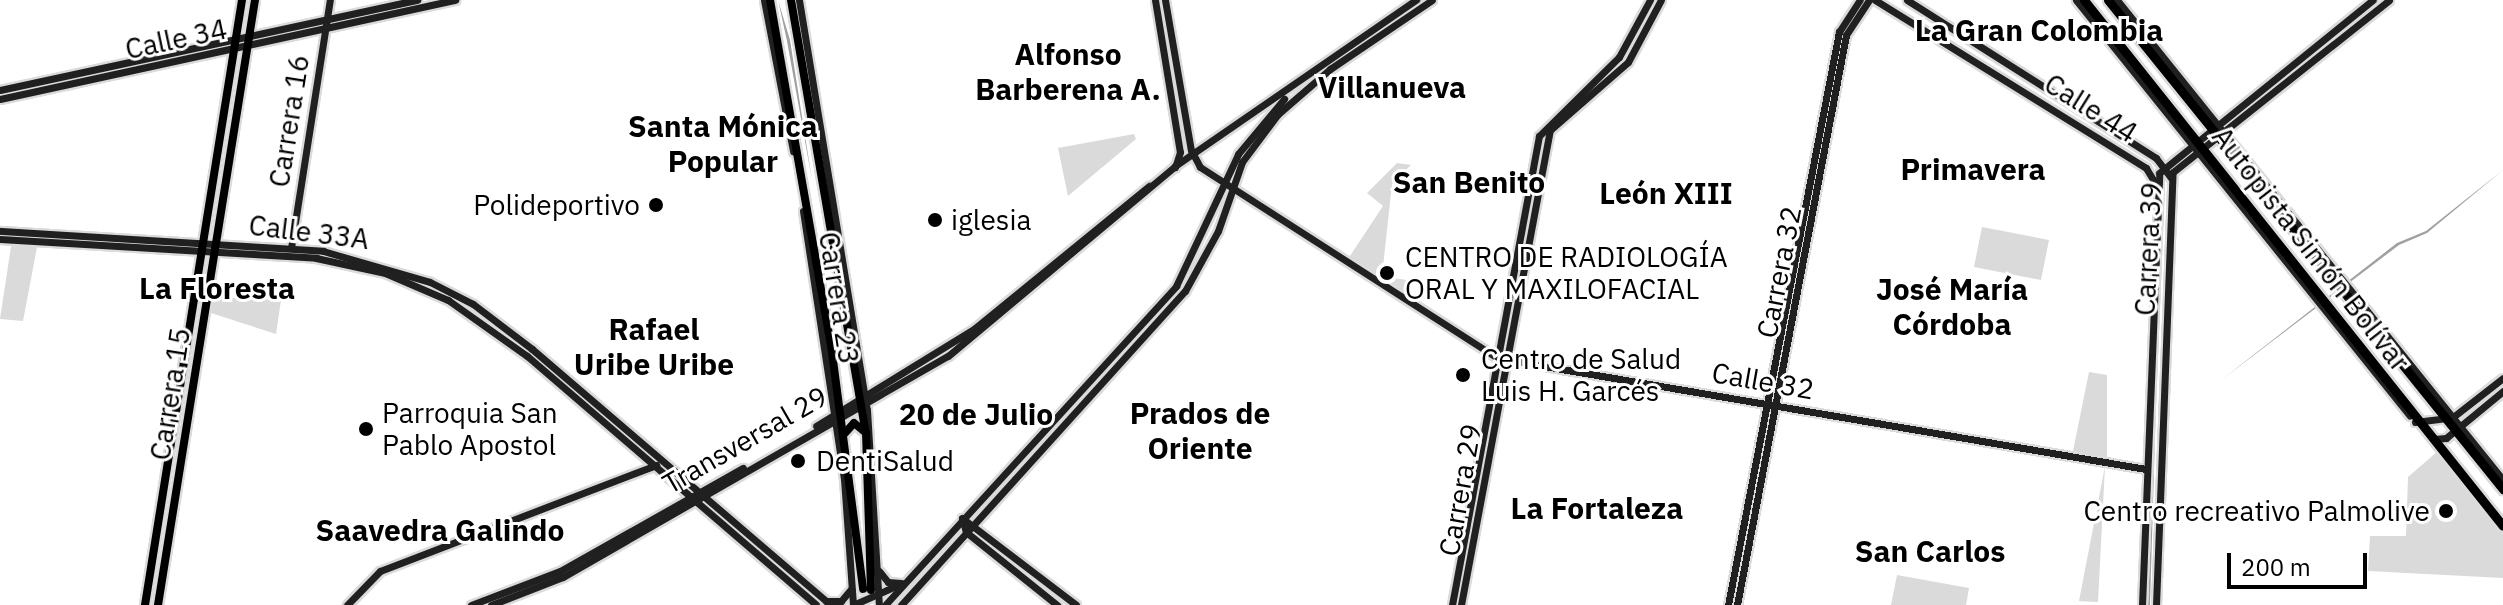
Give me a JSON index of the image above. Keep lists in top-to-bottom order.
{
  "streets": {
    "highway": ["Autopista Simón Bolívar"],
    "main road": ["Carrera 23", "Carrera 15"],
    "street": [
      "Calle 34",
      "Calle 44",
      "Carrera 16",
      "Calle 33A",
      "Carrera 39",
      "Carrera 32",
      "Calle 32",
      "Transversal 29",
      "Carrera 29"
    ]
  },
  "crossings": [
    ["Calle 34", "Carrera 16"],
    ["Calle 34", "Carrera 15"],
    ["Calle 44", "Carrera 39"],
    ["Carrera 16", "Calle 33A"],
    ["Calle 33A", "Carrera 15"],
    ["Calle 33A", "Transversal 29"],
    ["Carrera 39", "Autopista Simón Bolívar"],
    ["Carrera 39", "Calle 32"],
    ["Carrera 32", "Calle 32"],
    ["Carrera 23", "Transversal 29"],
    ["Calle 32", "Transversal 29"],
    ["Calle 32", "Carrera 29"]
  ],
  "districts": [
    "La Gran Colombia",
    "Alfonso Barberena A.",
    "Villanueva",
    "Santa Mónica Popular",
    "Primavera",
    "San Benito",
    "León XIII",
    "La Floresta",
    "José María Córdoba",
    "Rafael Uribe Uribe",
    "Prados de Oriente",
    "20 de Julio",
    "La Fortaleza",
    "Saavedra Galindo",
    "San Carlos"
  ],
  "places": [
    "Polideportivo",
    "iglesia",
    "CENTRO DE RADIOLOGÍA ORAL Y MAXILOFACIAL",
    "Centro de Salud Luis H. Garcés",
    "Parroquia San Pablo Apostol",
    "DentiSalud",
    "Centro recreativo Palmolive"
  ],
  "scale_bar": "200 m"
}
